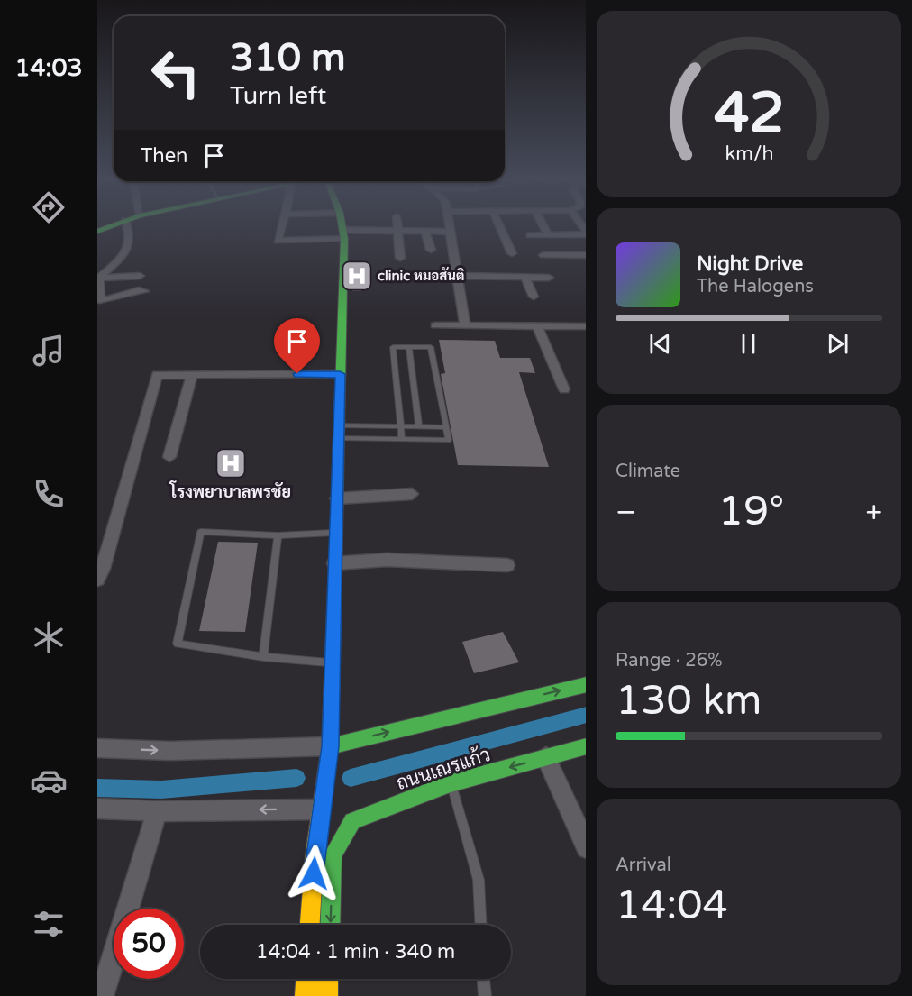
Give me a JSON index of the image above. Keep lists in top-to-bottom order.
{
  "streets": {
    "main road": ["ถนนเณรแก้ว"]
  },
  "places": {
    "hospital": ["clinic หมอสันติ", "โรงพยาบาลพรชัย"]
  },
  "page": {
    "tabs": "14:03",
    "turn": ["310 m", "Turn left"],
    "then": "Then",
    "song": ["Night Drive", "The Halogens"],
    "tile": [
      "Climate",
      ["Range · 26%", "130 km"],
      ["Arrival", "14:04"]
    ],
    "heat": ["−", "19°", "+"],
    "limit": "50",
    "trip": "14:04 · 1 min · 340 m",
    "gauge": ["42", "km/h"]
  }
}
